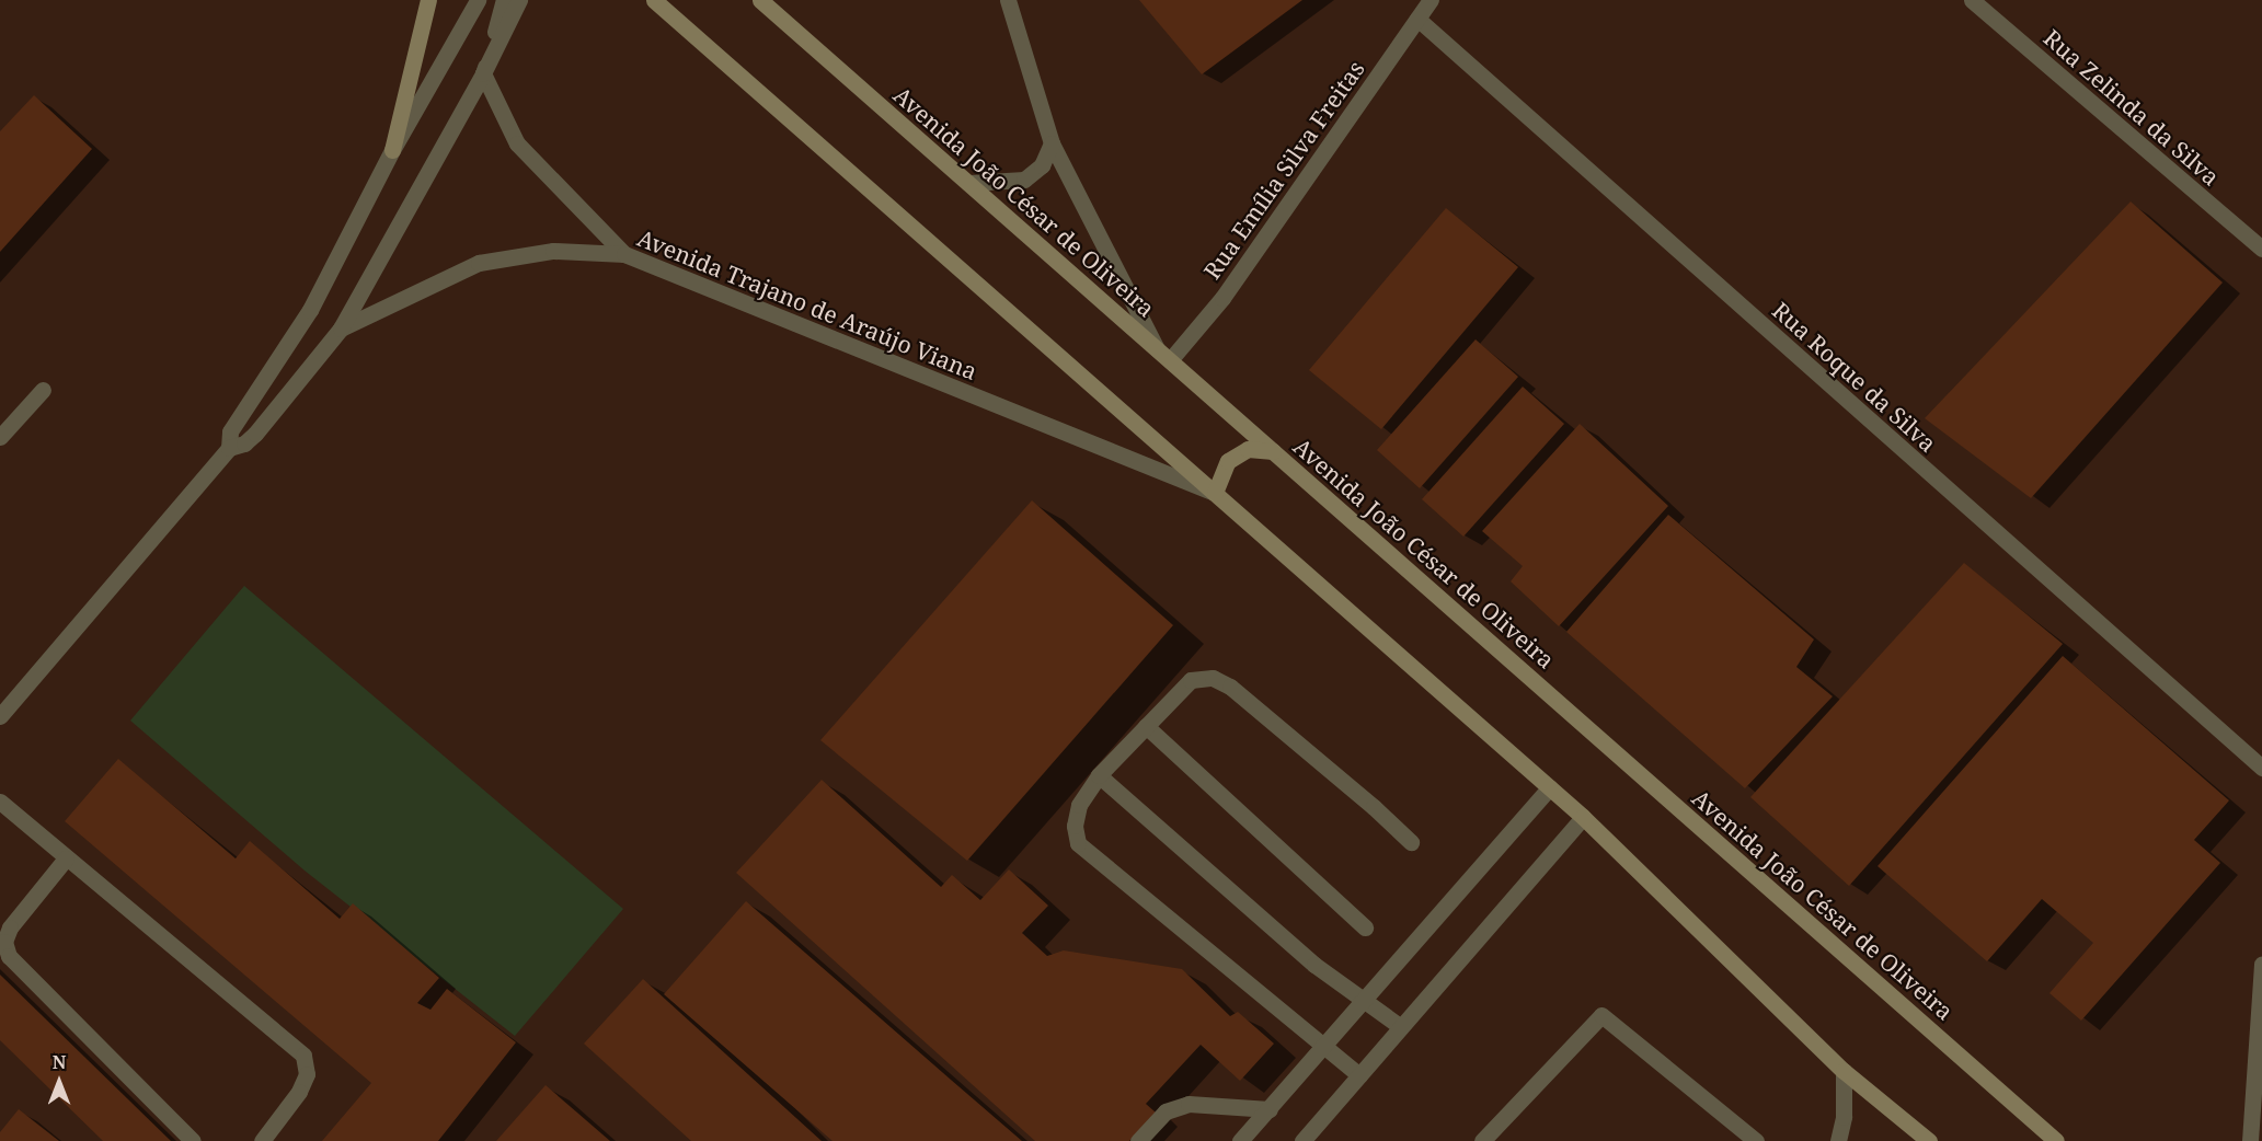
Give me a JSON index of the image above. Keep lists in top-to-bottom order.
{
  "streets": {
    "main road": ["Avenida João César de Oliveira"],
    "street": [
      "Rua Zelinda da Silva",
      "Rua Emília Silva Freitas",
      "Avenida Trajano de Araújo Viana",
      "Rua Roque da Silva"
    ]
  },
  "crossings": [
    ["Rua Emília Silva Freitas", "Avenida João César de Oliveira"],
    ["Rua Emília Silva Freitas", "Rua Roque da Silva"]
  ],
  "north": "top"
}
